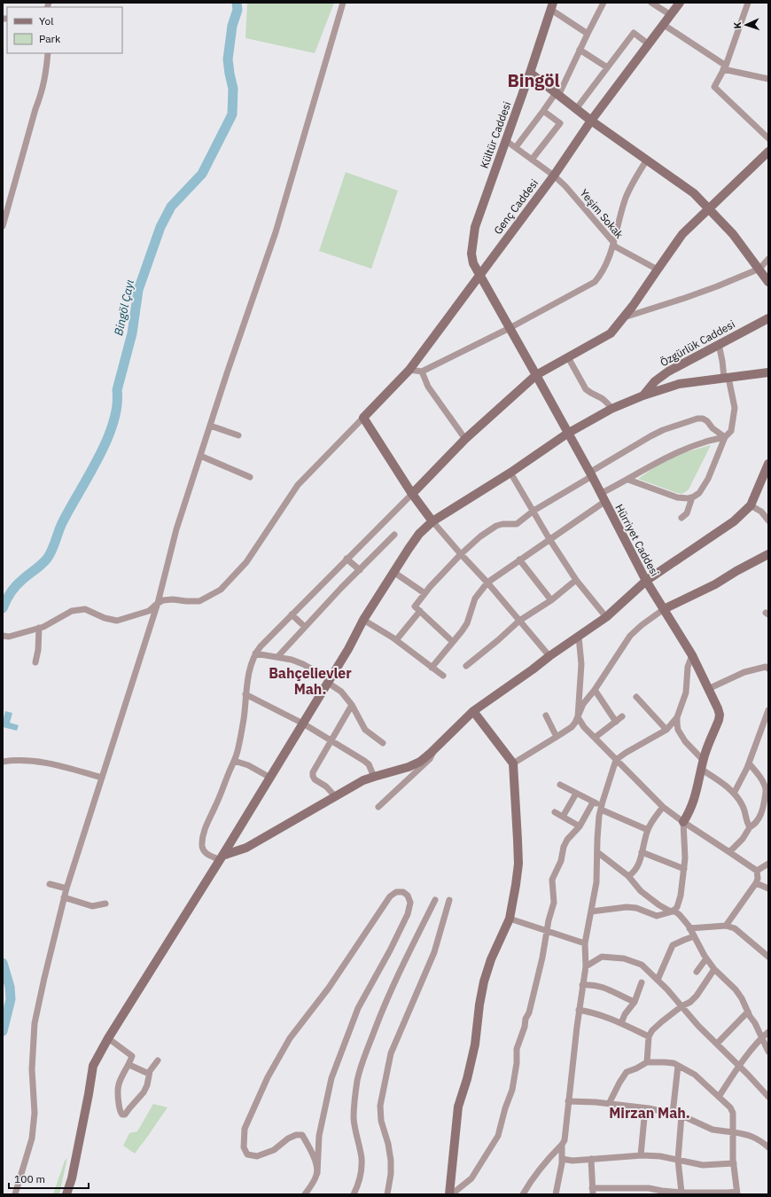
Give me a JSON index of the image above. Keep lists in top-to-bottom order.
{
  "streets": {
    "street": [
      "Kültür Caddesi",
      "Genç Caddesi",
      "Yeşim Sokak",
      "Özgürlük Caddesi",
      "Hürriyet Caddesi"
    ]
  },
  "crossings": [
    ["Kültür Caddesi", "Genç Caddesi"],
    ["Kültür Caddesi", "Yeşim Sokak"],
    ["Kültür Caddesi", "Hürriyet Caddesi"],
    ["Genç Caddesi", "Yeşim Sokak"],
    ["Genç Caddesi", "Hürriyet Caddesi"]
  ],
  "districts": ["Bingöl", "Bahçelievler Mah.", "Mirzan Mah."],
  "water": ["Bingöl Çayı"],
  "legend": ["Yol", "Park"],
  "scale_bar": "100 m",
  "north": "left"
}
